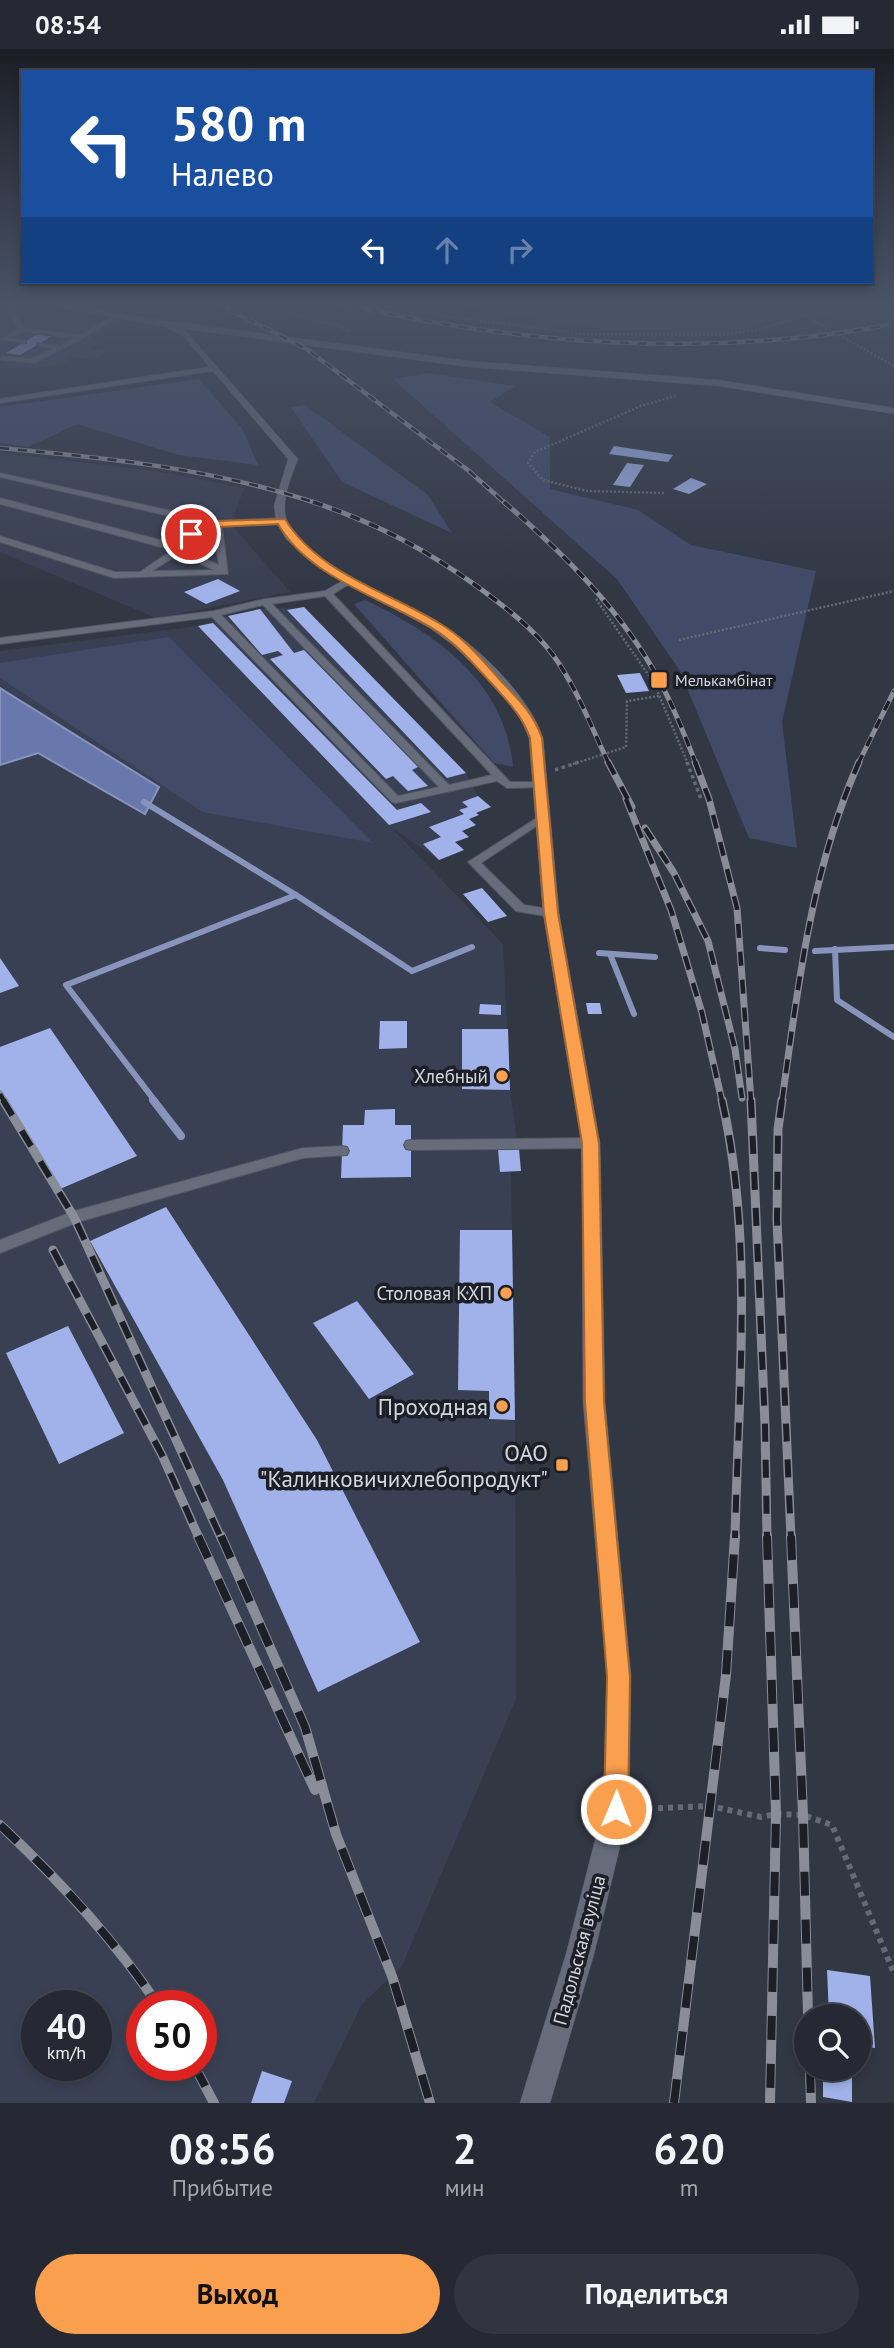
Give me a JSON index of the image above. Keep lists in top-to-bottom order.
{
  "streets": {
    "main road": ["Падольская вуліца"]
  },
  "places": {
    "transit": ["Мелькамбінат", "ОАО \"Калинковичихлебопродукт\""],
    "other": ["Хлебный", "Столовая КХП", "Проходная"]
  },
  "page": {
    "status": "08:54",
    "turn": ["580 m", "Налево"],
    "speed": "40 km/h",
    "limit": "50",
    "eta": [
      "08:56",
      "Прибытие",
      "2",
      "мин",
      "620",
      "m"
    ],
    "buttons": ["Выход", "Поделиться"]
  }
}
